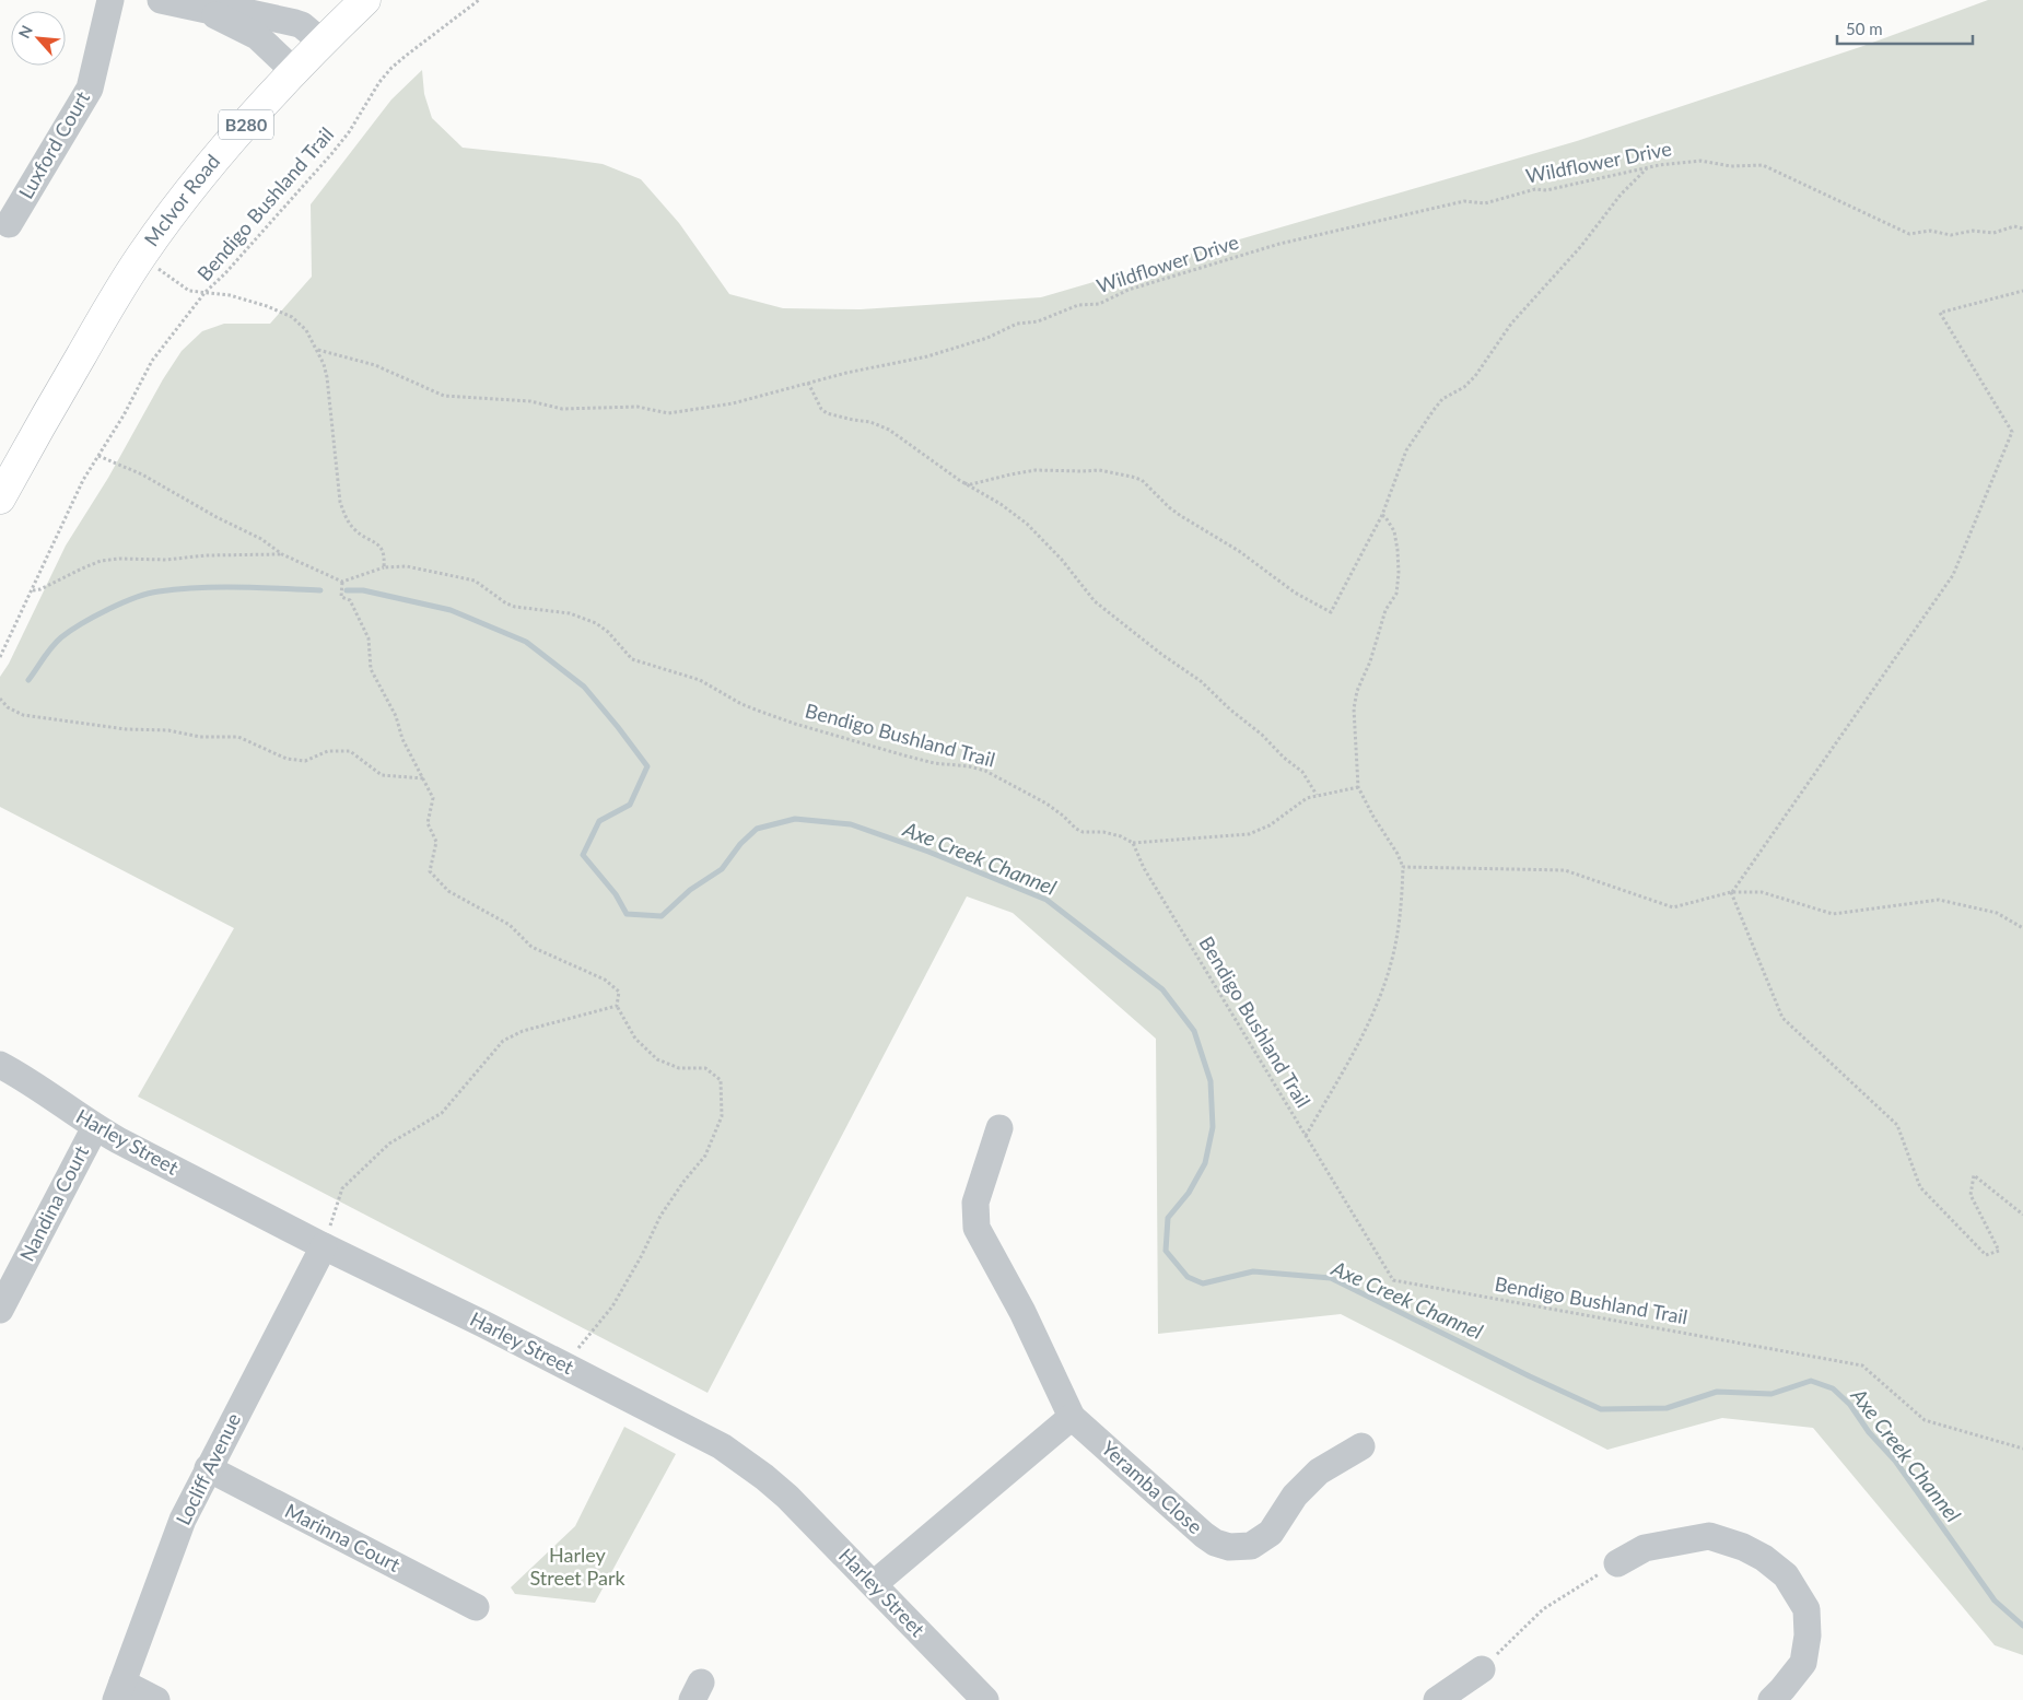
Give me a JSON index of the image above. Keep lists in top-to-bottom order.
{
  "streets": {
    "main road": ["B280", "McIvor Road"],
    "street": [
      "Luxford Court",
      "Harley Street",
      "Nandina Court",
      "Locliff Avenue",
      "Yeramba Close",
      "Marinna Court"
    ],
    "path": ["Wildflower Drive", "Bendigo Bushland Trail"]
  },
  "crossings": [
    ["Wildflower Drive", "Bendigo Bushland Trail"],
    ["Harley Street", "Nandina Court"],
    ["Harley Street", "Locliff Avenue"],
    ["Locliff Avenue", "Marinna Court"]
  ],
  "water": ["Axe Creek Channel"],
  "parks": ["Harley Street Park"],
  "scale_bar": "50 m",
  "north": "top left"
}
